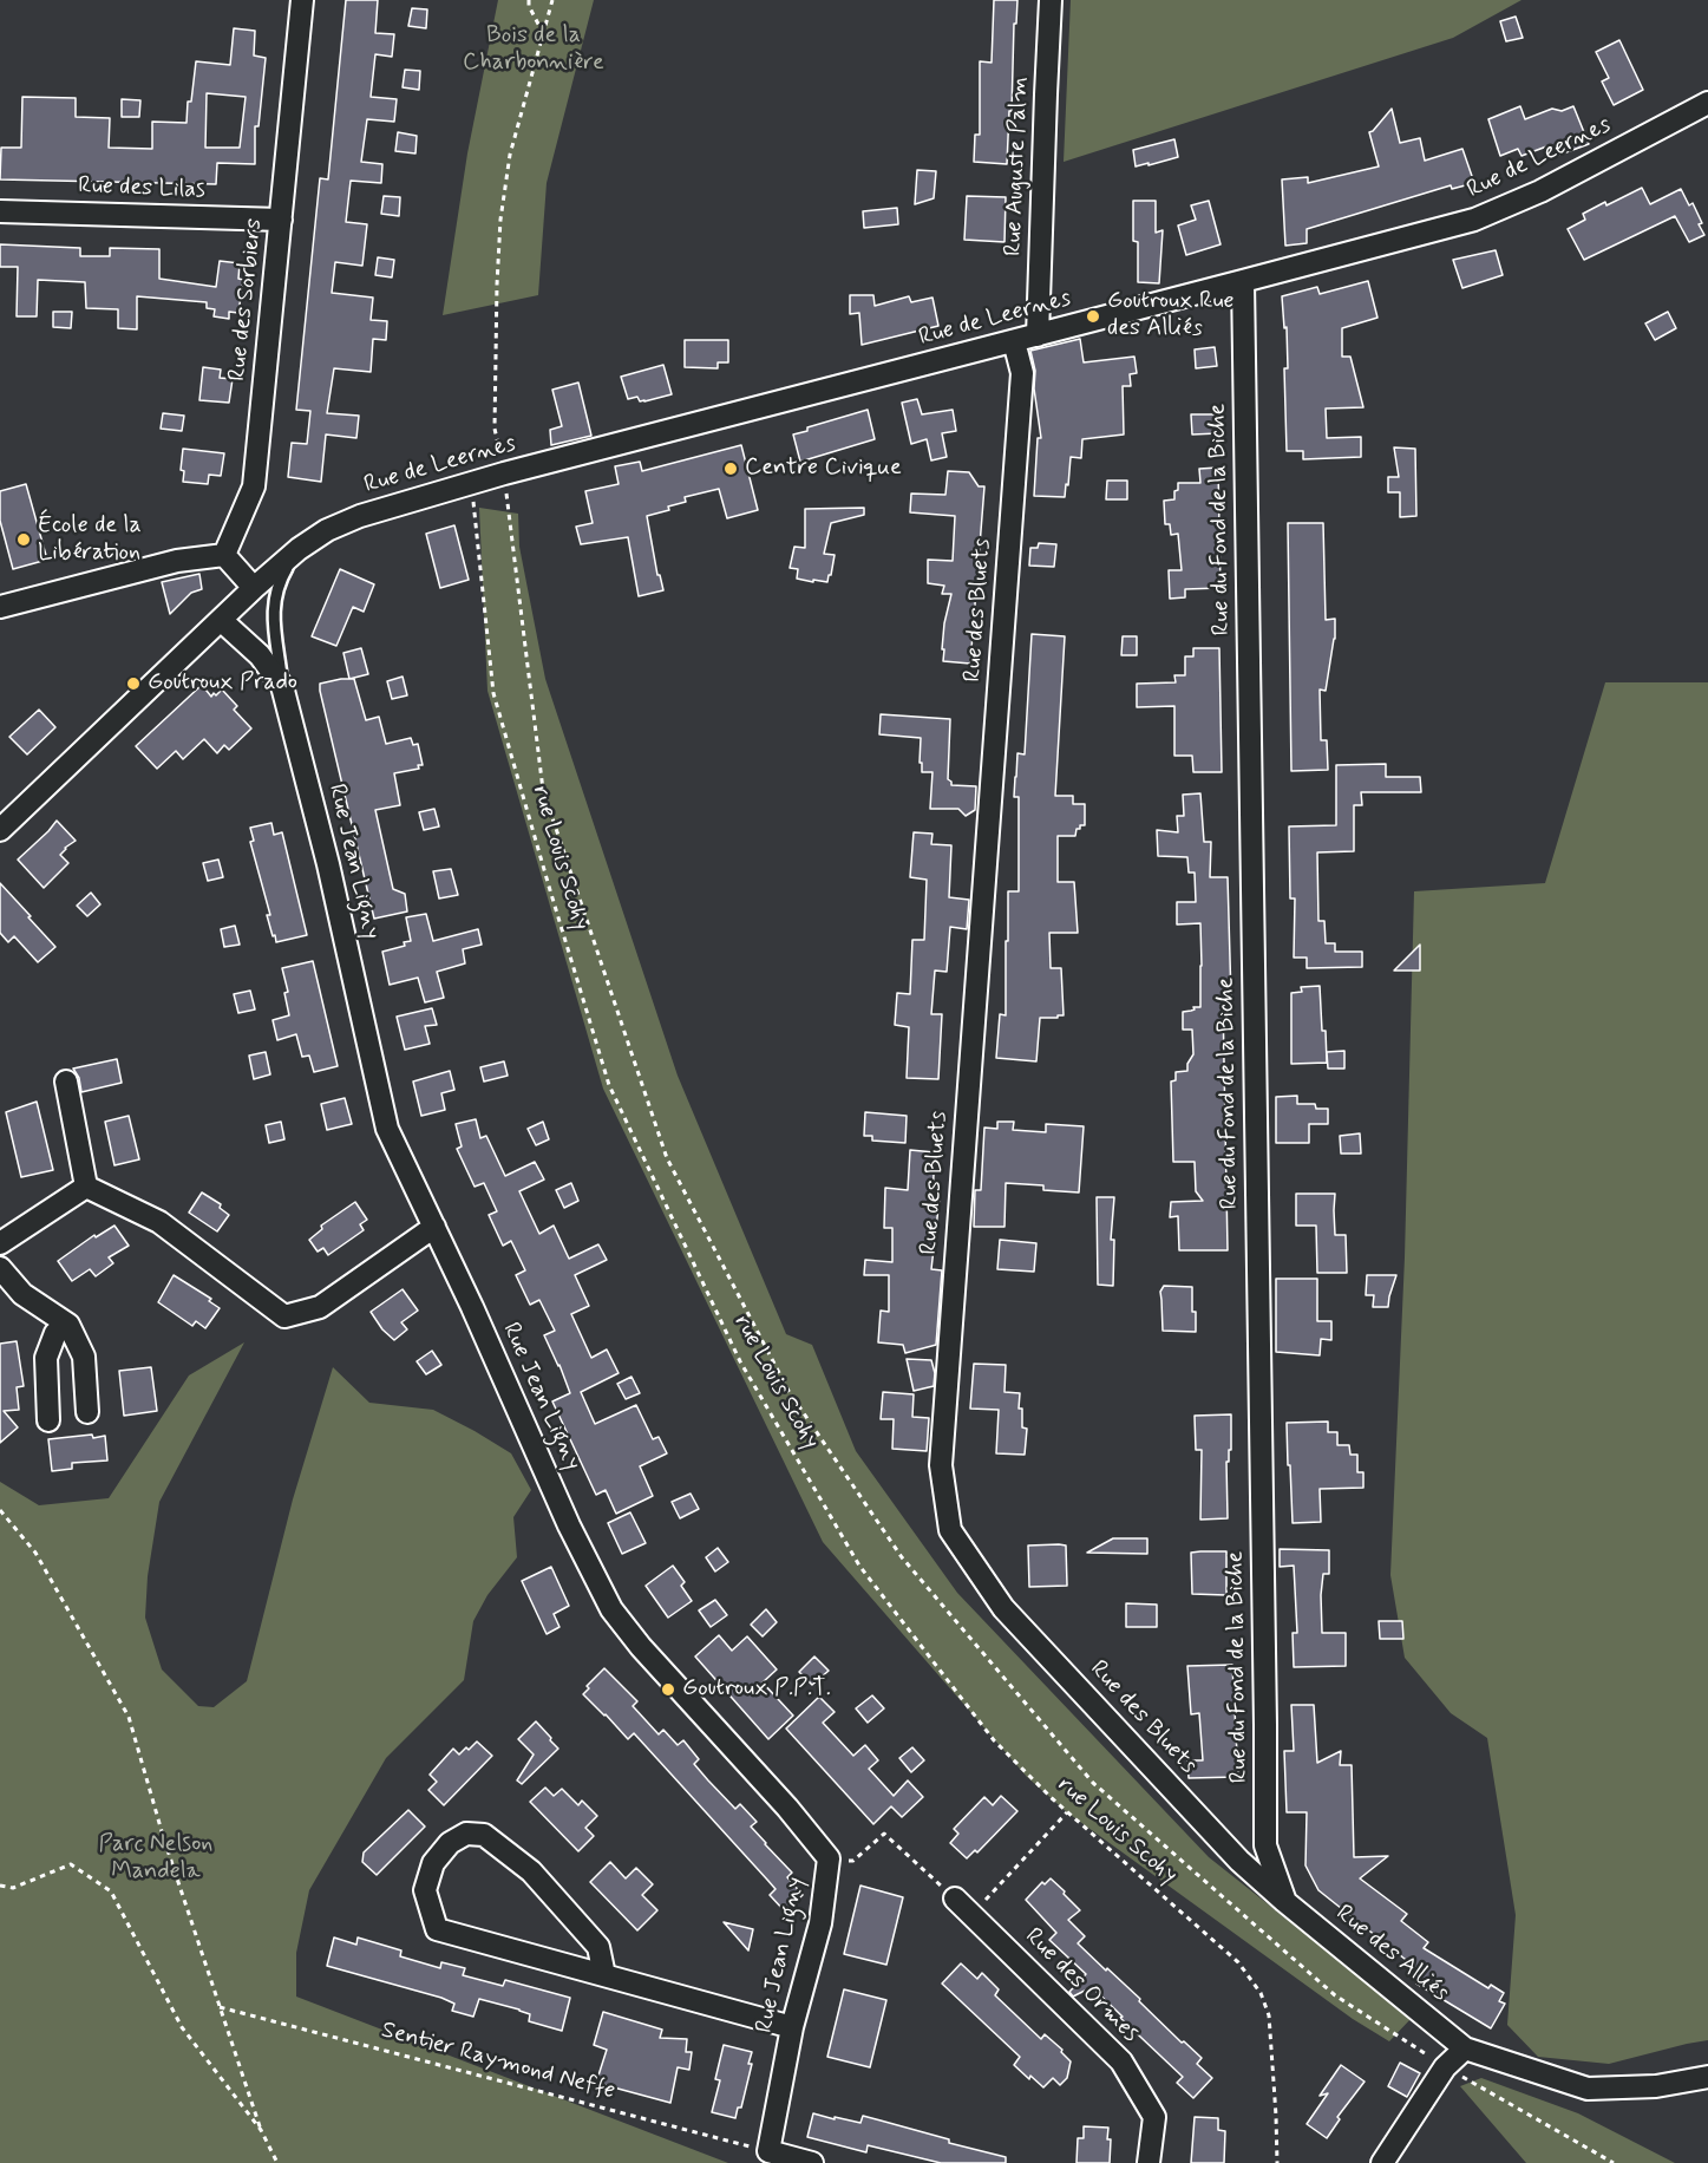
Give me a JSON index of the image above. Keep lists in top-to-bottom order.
{
  "streets": {
    "street": [
      "Rue de Leernes",
      "Rue Auguste Palm",
      "Rue des Lilas",
      "Rue des Sorbiers",
      "Rue du Fond de la Biche",
      "Rue des Bluets",
      "Rue Jean Ligny",
      "Rue des Alliés",
      "Rue des Ormes"
    ],
    "path": ["rue Louis Scohy", "Sentier Raymond Neffe"]
  },
  "crossings": [
    ["Rue de Leernes", "Rue Auguste Palm"],
    ["Rue de Leernes", "Rue du Fond de la Biche"],
    ["Rue de Leernes", "Rue des Bluets"],
    ["Rue de Leernes", "rue Louis Scohy"],
    ["Rue de Leernes", "Rue Jean Ligny"],
    ["Rue des Lilas", "Rue des Sorbiers"],
    ["Rue du Fond de la Biche", "Rue des Bluets"],
    ["Rue du Fond de la Biche", "Rue des Alliés"],
    ["Rue des Bluets", "Rue des Alliés"],
    ["Rue Jean Ligny", "Sentier Raymond Neffe"]
  ],
  "parks": ["Bois de la Charbonnière", "Parc Nelson Mandela"],
  "places": [
    "Goutroux Rue des Alliés",
    "Centre Civique",
    "École de la Libération",
    "Goutroux Prado",
    "Goutroux P.P.T."
  ]
}
